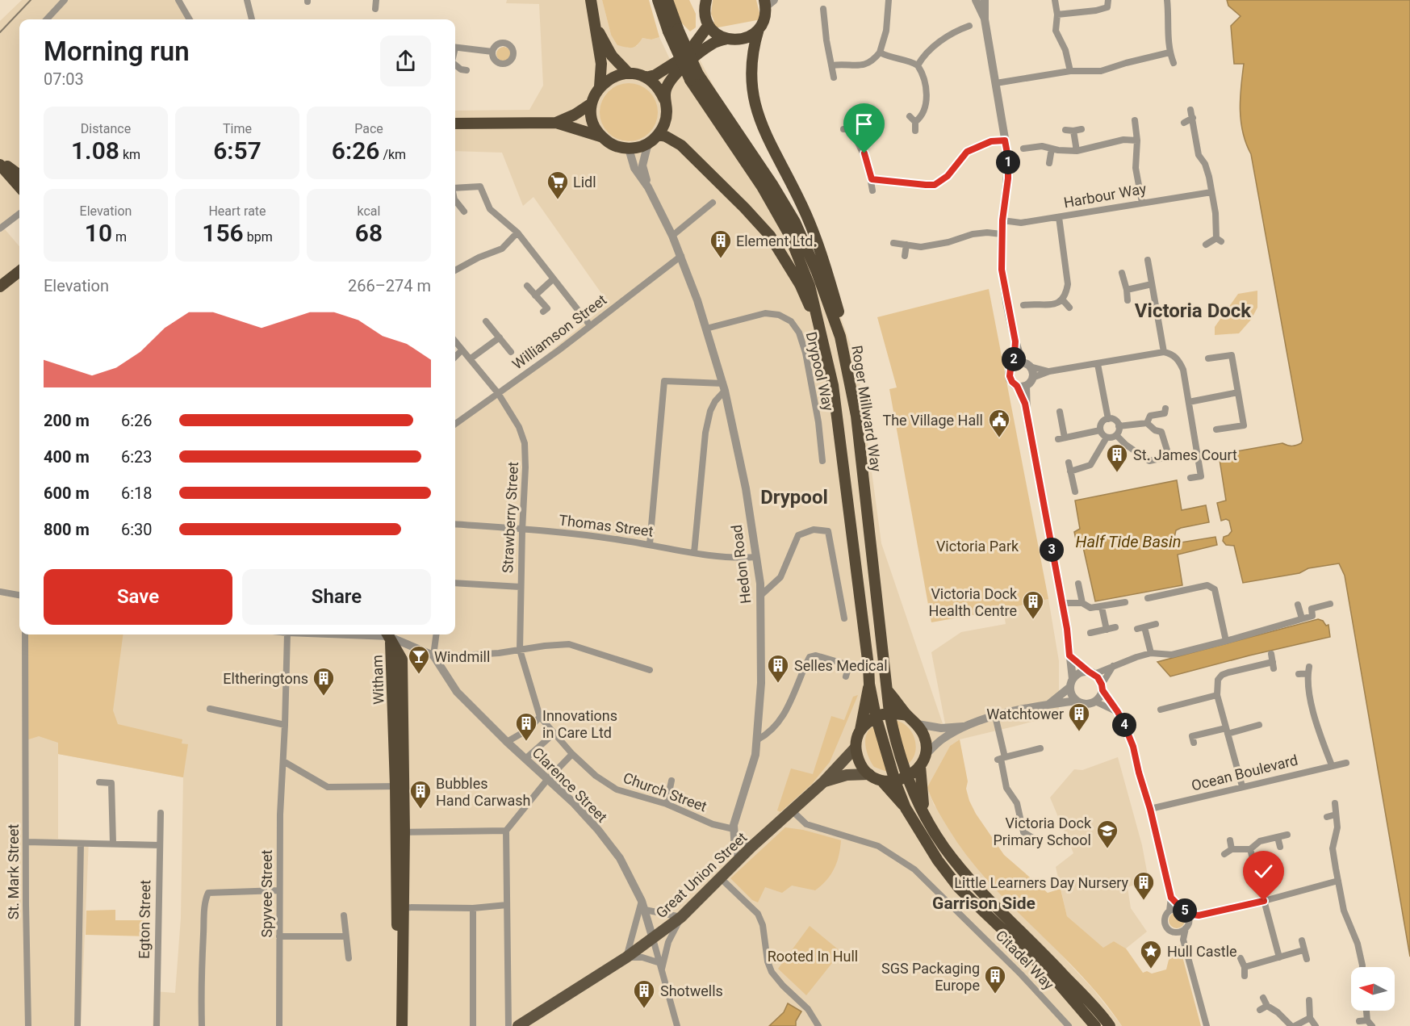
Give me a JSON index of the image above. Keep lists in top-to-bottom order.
{
  "streets": {
    "highway": ["Roger Millward Way", "Witham"],
    "main road": ["Great Union Street"],
    "street": [
      "Harbour Way",
      "Williamson Street",
      "Drypool Way",
      "Strawberry Street",
      "Thomas Street",
      "Hedon Road",
      "Ocean Boulevard",
      "Clarence Street",
      "Church Street",
      "St. Mark Street",
      "Spyvee Street",
      "Egton Street",
      "Citadel Way"
    ]
  },
  "crossings": [
    ["Williamson Street", "Strawberry Street"],
    ["Williamson Street", "Hedon Road"],
    ["Drypool Way", "Hedon Road"],
    ["Roger Millward Way", "Great Union Street"],
    ["Strawberry Street", "Thomas Street"],
    ["Strawberry Street", "Church Street"],
    ["Thomas Street", "Hedon Road"],
    ["Hedon Road", "Church Street"],
    ["Hedon Road", "Great Union Street"],
    ["Clarence Street", "Great Union Street"],
    ["Great Union Street", "Citadel Way"]
  ],
  "districts": ["Victoria Dock", "Drypool", "Garrison Side"],
  "water": ["Half Tide Basin"],
  "parks": ["Victoria Park", "Rooted In Hull"],
  "places": {
    "supermarket": ["Lidl"],
    "building": [
      "Element Ltd.",
      "St. James Court",
      "Victoria Dock Health Centre",
      "Selles Medical",
      "Eltheringtons",
      "Watchtower",
      "Innovations in Care Ltd",
      "Bubbles Hand Carwash",
      "Little Learners Day Nursery",
      "SGS Packaging Europe",
      "Shotwells"
    ],
    "public building": ["The Village Hall"],
    "bar": ["Windmill"],
    "school or university": ["Victoria Dock Primary School"],
    "place": ["Hull Castle"]
  },
  "north": "left",
  "page": {
    "heading": ["Morning run", "07:03"],
    "stats": [
      ["Distance", "1.08 km"],
      ["Time", "6:57"],
      ["Pace", "6:26 /km"],
      ["Elevation", "10 m"],
      ["Heart rate", "156 bpm"],
      ["kcal", "68"]
    ],
    "pins": [
      "1",
      "2",
      "3",
      "4",
      "5"
    ],
    "chart": ["Elevation", "266–274 m"],
    "list": [
      {
        "name": "200 m",
        "note": "6:26"
      },
      {
        "name": "400 m",
        "note": "6:23"
      },
      {
        "name": "600 m",
        "note": "6:18"
      },
      {
        "name": "800 m",
        "note": "6:30"
      }
    ],
    "buttons": ["Save", "Share"]
  }
}
